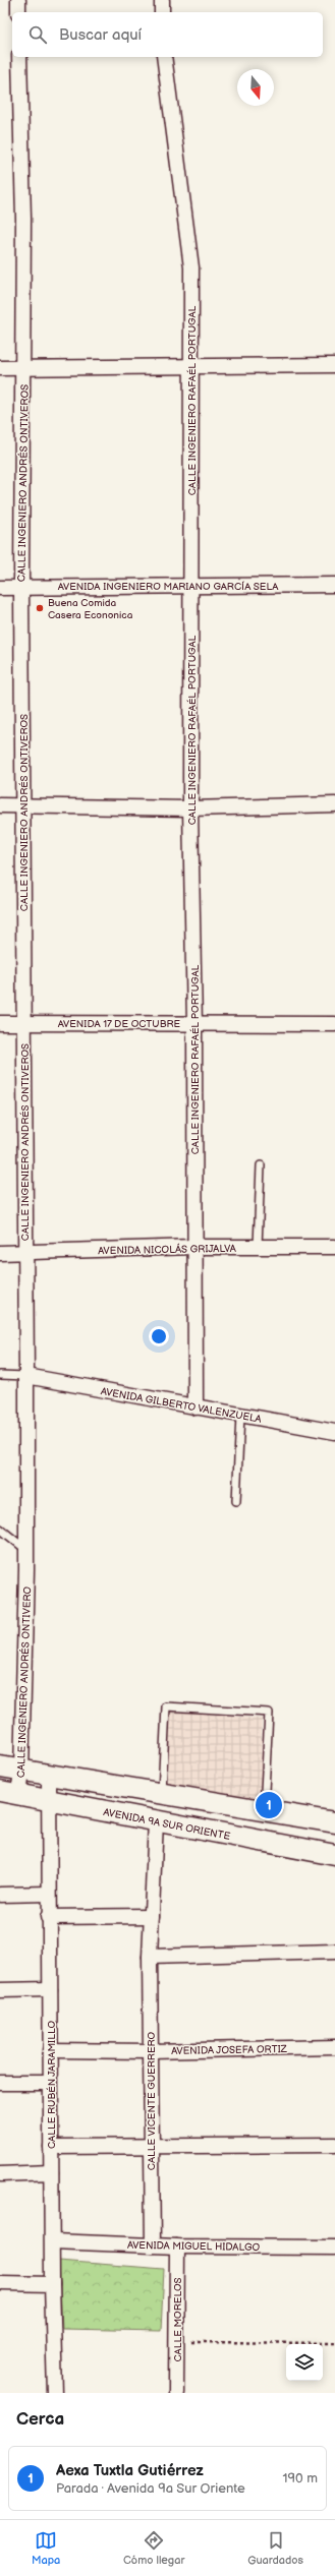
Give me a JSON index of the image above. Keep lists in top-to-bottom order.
{
  "streets": {
    "main road": ["AVENIDA 9A SUR ORIENTE"],
    "street": [
      "CALLE INGENIERO RAFAÉL PORTUGAL",
      "CALLE INGENIERO ANDRÉS ONTIVEROS",
      "AVENIDA INGENIERO MARIANO GARCÍA SELA",
      "AVENIDA 17 DE OCTUBRE",
      "AVENIDA NICOLÁS GRIJALVA",
      "AVENIDA GILBERTO VALENZUELA",
      "CALLE INGENIERO ANDRÉS ONTIVERO",
      "AVENIDA JOSEFA ORTIZ",
      "CALLE RUBÉN JARAMILLO",
      "CALLE VICENTE GUERRERO",
      "AVENIDA MIGUEL HIDALGO",
      "CALLE MORELOS"
    ]
  },
  "crossings": [
    ["CALLE INGENIERO RAFAÉL PORTUGAL", "AVENIDA INGENIERO MARIANO GARCÍA SELA"],
    ["CALLE INGENIERO RAFAÉL PORTUGAL", "AVENIDA 17 DE OCTUBRE"],
    ["CALLE INGENIERO RAFAÉL PORTUGAL", "AVENIDA NICOLÁS GRIJALVA"],
    ["CALLE INGENIERO RAFAÉL PORTUGAL", "AVENIDA GILBERTO VALENZUELA"],
    ["CALLE INGENIERO ANDRÉS ONTIVEROS", "AVENIDA INGENIERO MARIANO GARCÍA SELA"],
    ["CALLE INGENIERO ANDRÉS ONTIVEROS", "AVENIDA 17 DE OCTUBRE"],
    ["CALLE INGENIERO ANDRÉS ONTIVEROS", "AVENIDA NICOLÁS GRIJALVA"],
    ["CALLE INGENIERO ANDRÉS ONTIVEROS", "AVENIDA GILBERTO VALENZUELA"],
    ["CALLE INGENIERO ANDRÉS ONTIVEROS", "CALLE INGENIERO ANDRÉS ONTIVERO"],
    ["CALLE INGENIERO ANDRÉS ONTIVERO", "AVENIDA 9A SUR ORIENTE"],
    ["AVENIDA 9A SUR ORIENTE", "CALLE RUBÉN JARAMILLO"],
    ["AVENIDA 9A SUR ORIENTE", "CALLE VICENTE GUERRERO"],
    ["AVENIDA JOSEFA ORTIZ", "CALLE RUBÉN JARAMILLO"],
    ["AVENIDA JOSEFA ORTIZ", "CALLE VICENTE GUERRERO"],
    ["CALLE RUBÉN JARAMILLO", "AVENIDA MIGUEL HIDALGO"],
    ["CALLE VICENTE GUERRERO", "AVENIDA MIGUEL HIDALGO"],
    ["AVENIDA MIGUEL HIDALGO", "CALLE MORELOS"]
  ],
  "places": ["Buena Comida Casera Econonica"],
  "north": "bottom",
  "page": {
    "search": "Buscar aquí",
    "pins": "1",
    "heading": "Cerca",
    "list": [
      {
        "mark": "1",
        "name": "Aexa Tuxtla Gutiérrez",
        "note": "Parada · Avenida 9a Sur Oriente",
        "value": "190 m"
      }
    ],
    "nav": ["Mapa", "Cómo llegar", "Guardados"]
  }
}
